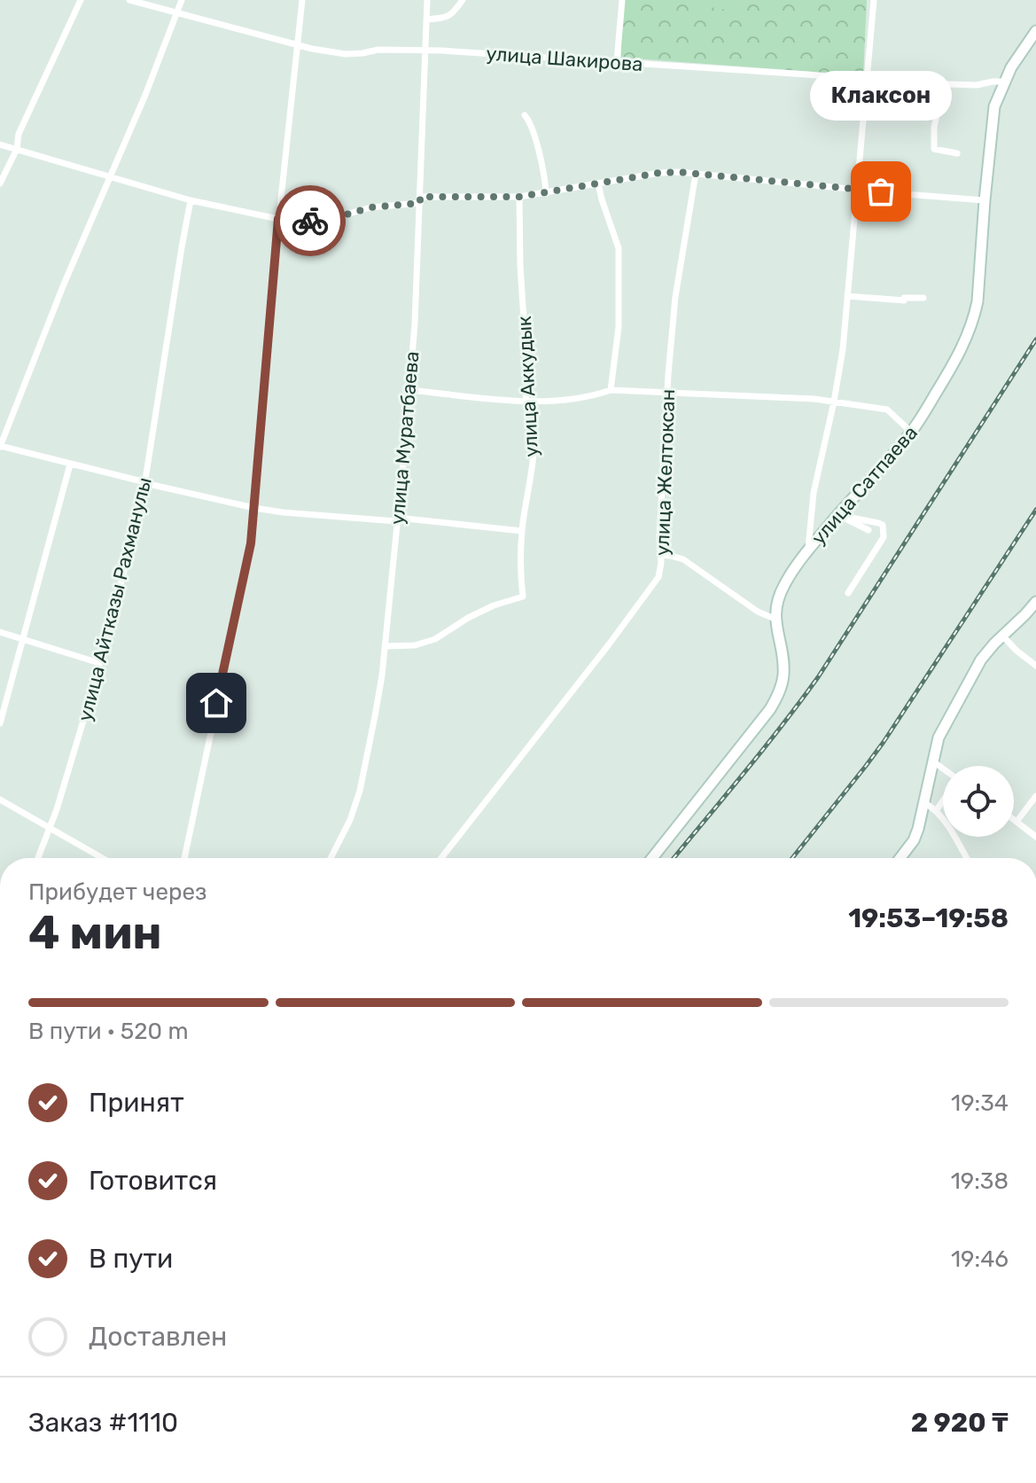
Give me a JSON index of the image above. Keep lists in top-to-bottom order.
{
  "streets": {
    "street": [
      "улица Шакирова",
      "улица Аккудык",
      "улица Муратбаева",
      "улица Желтоксан",
      "улица Сатпаева",
      "улица Айтказы Рахманулы"
    ]
  },
  "crossings": [
    ["улица Шакирова", "улица Муратбаева"],
    ["улица Шакирова", "улица Сатпаева"],
    ["улица Аккудык", "улица Муратбаева"]
  ],
  "places": ["Клаксон"],
  "page": {
    "bubble": "Клаксон",
    "heading": ["4 мин", "Прибудет через", "19:53–19:58"],
    "panel": ["Заказ #1110", "2 920 ₸"],
    "bar": "В пути · 520 m",
    "list": [
      ["Принят", "19:34"],
      ["Готовится", "19:38"],
      ["В пути", "19:46"],
      "Доставлен"
    ]
  }
}
